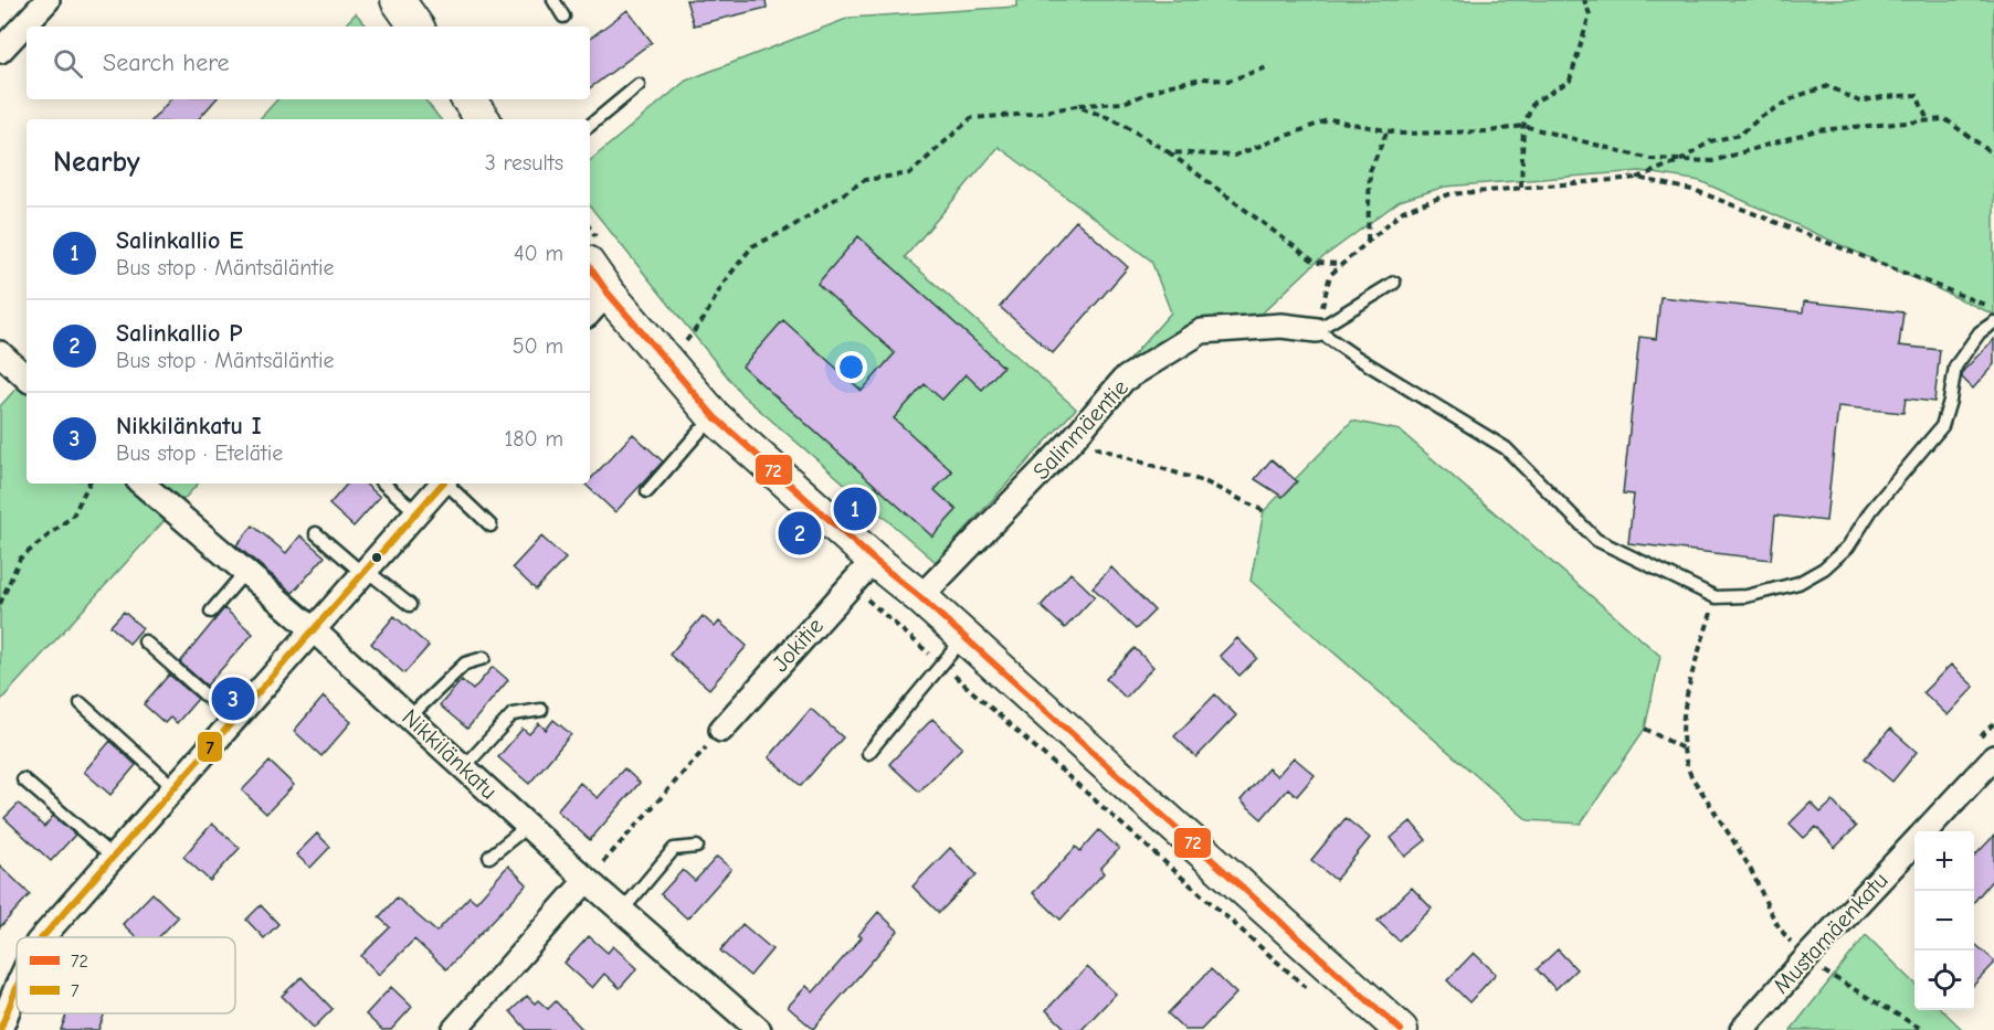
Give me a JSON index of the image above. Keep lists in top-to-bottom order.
{
  "streets": {
    "street": [
      "Salinmäentie",
      "Jokitie",
      "Nikkilänkatu",
      "Mustamäenkatu"
    ]
  },
  "lines": ["transit line 72", "transit line 7"],
  "legend": ["72", "7"],
  "page": {
    "search": "Search here",
    "heading": ["Nearby", "3 results"],
    "list": [
      {
        "mark": "1",
        "name": "Salinkallio E",
        "note": "Bus stop · Mäntsäläntie",
        "value": "40 m"
      },
      {
        "mark": "2",
        "name": "Salinkallio P",
        "note": "Bus stop · Mäntsäläntie",
        "value": "50 m"
      },
      {
        "mark": "3",
        "name": "Nikkilänkatu I",
        "note": "Bus stop · Etelätie",
        "value": "180 m"
      }
    ],
    "pins": ["1", "2", "3"],
    "map_buttons": ["+", "−"]
  }
}
